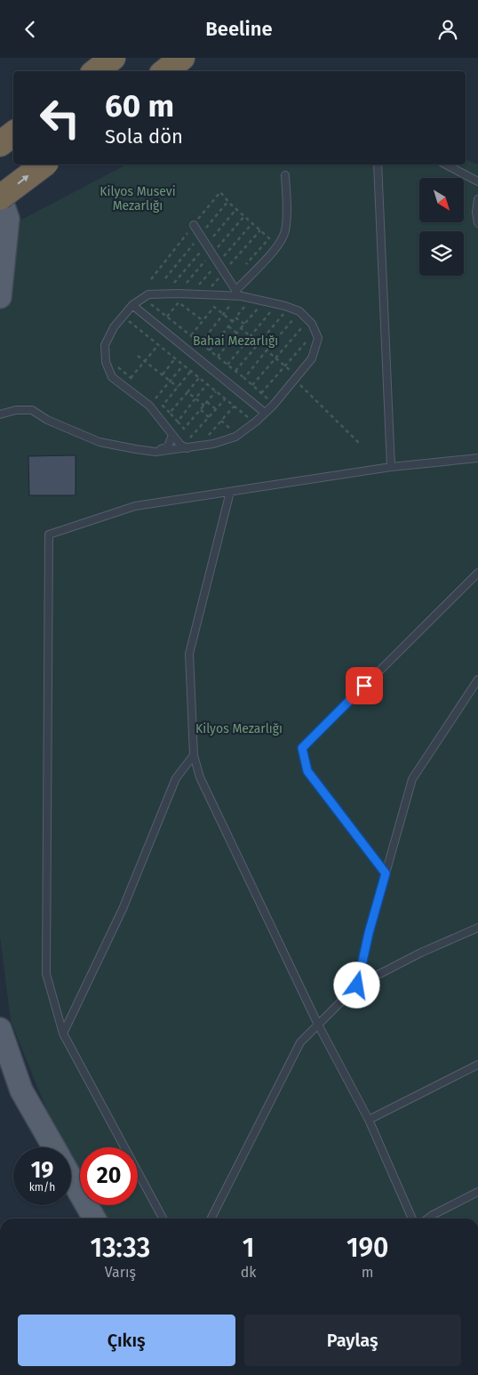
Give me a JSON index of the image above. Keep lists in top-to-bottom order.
{
  "parks": ["Kilyos Musevi Mezarlığı", "Bahai Mezarlığı", "Kilyos Mezarlığı"],
  "north": "bottom right",
  "page": {
    "header": "Beeline",
    "turn": ["60 m", "Sola dön"],
    "speed": "19 km/h",
    "limit": "20",
    "eta": [
      "13:33",
      "Varış",
      "1",
      "dk",
      "190",
      "m"
    ],
    "buttons": ["Çıkış", "Paylaş"]
  }
}
